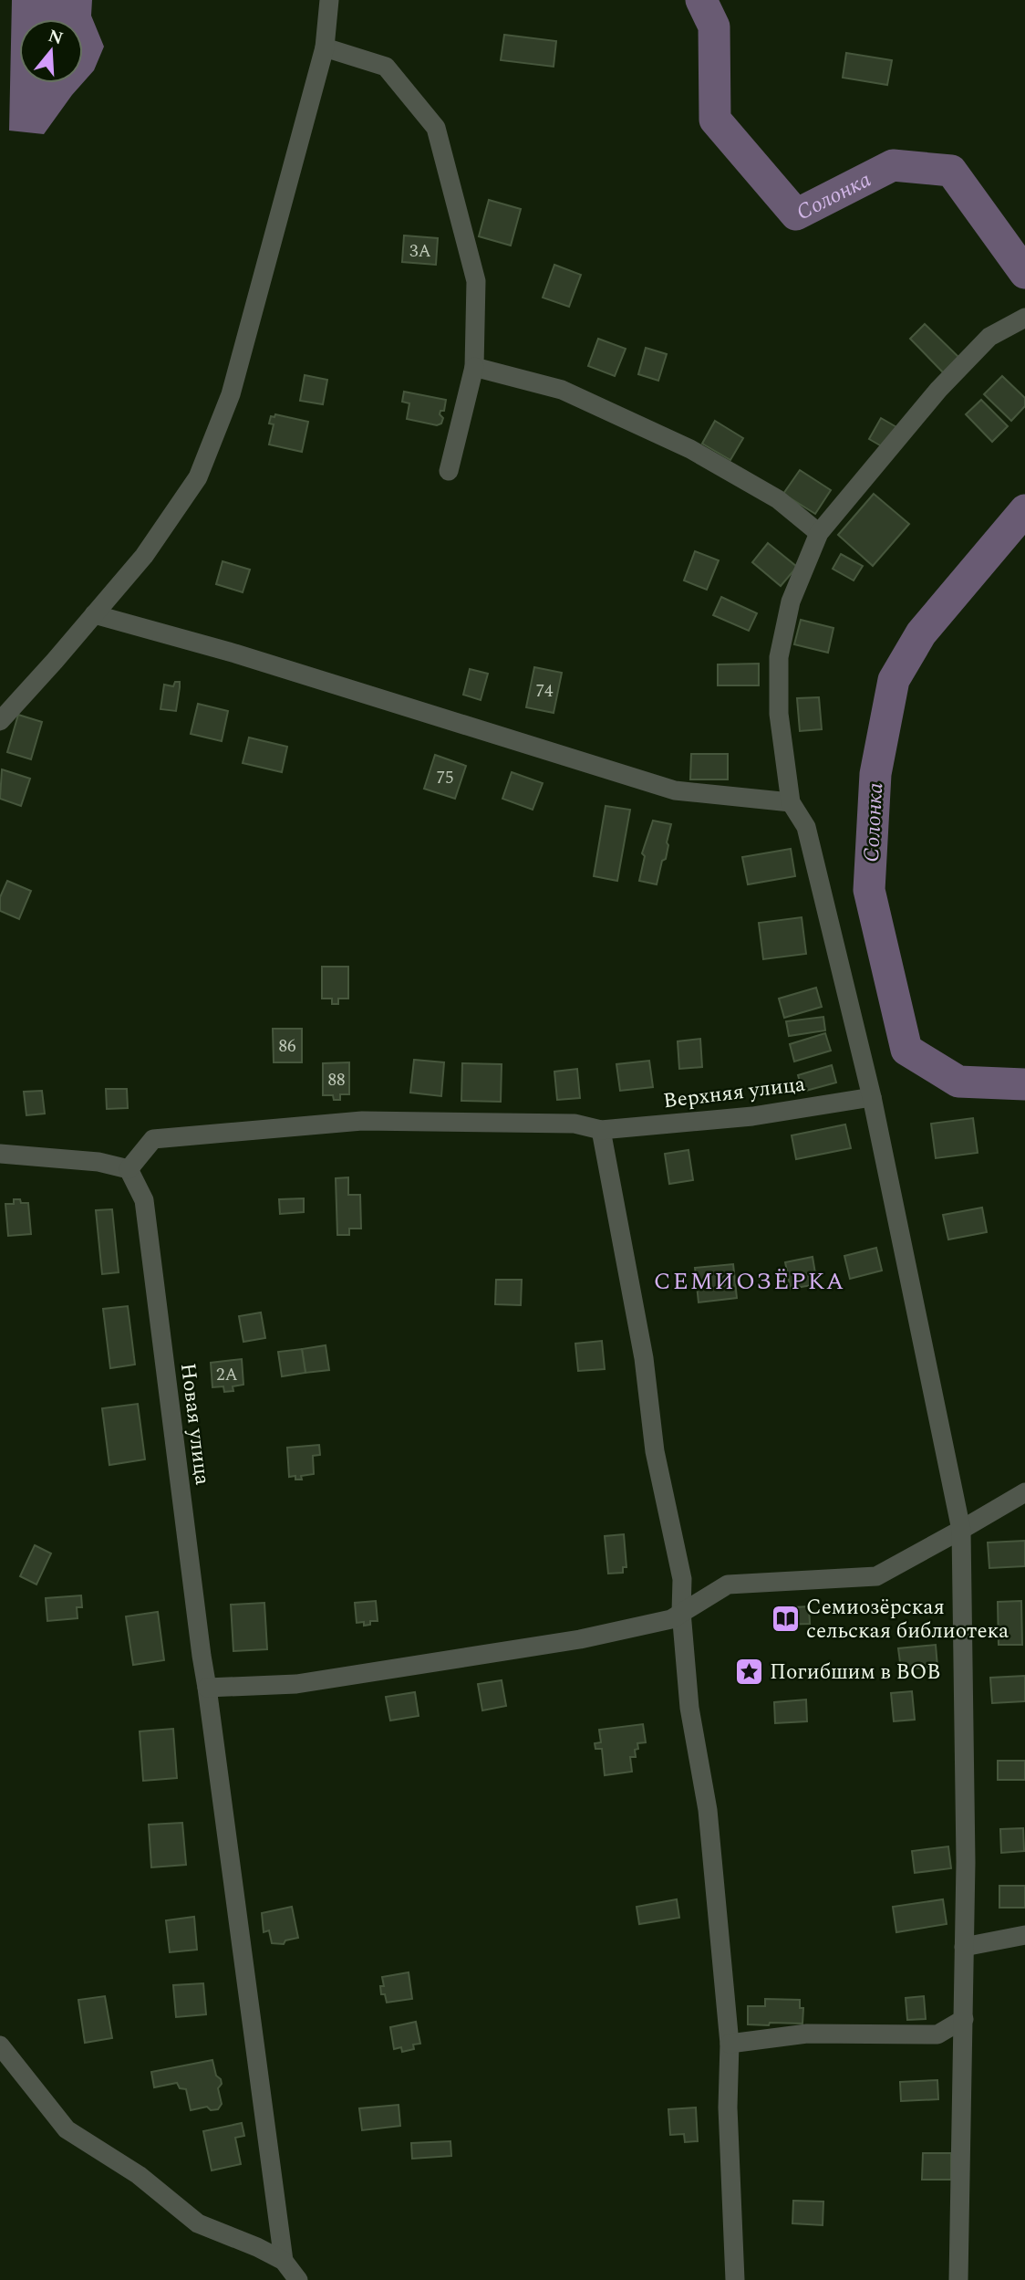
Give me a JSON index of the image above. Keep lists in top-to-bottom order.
{
  "streets": {
    "street": ["Верхняя улица", "Новая улица"]
  },
  "crossings": [
    ["Верхняя улица", "Новая улица"]
  ],
  "districts": ["СЕМИОЗЁРКА"],
  "water": ["Солонка"],
  "places": {
    "library": ["Семиозёрская сельская библиотека"],
    "place": ["Погибшим в ВОВ"]
  },
  "house_numbers": [
    "3А",
    "74",
    "75",
    "86",
    "88",
    "2А"
  ],
  "north": "top"
}
